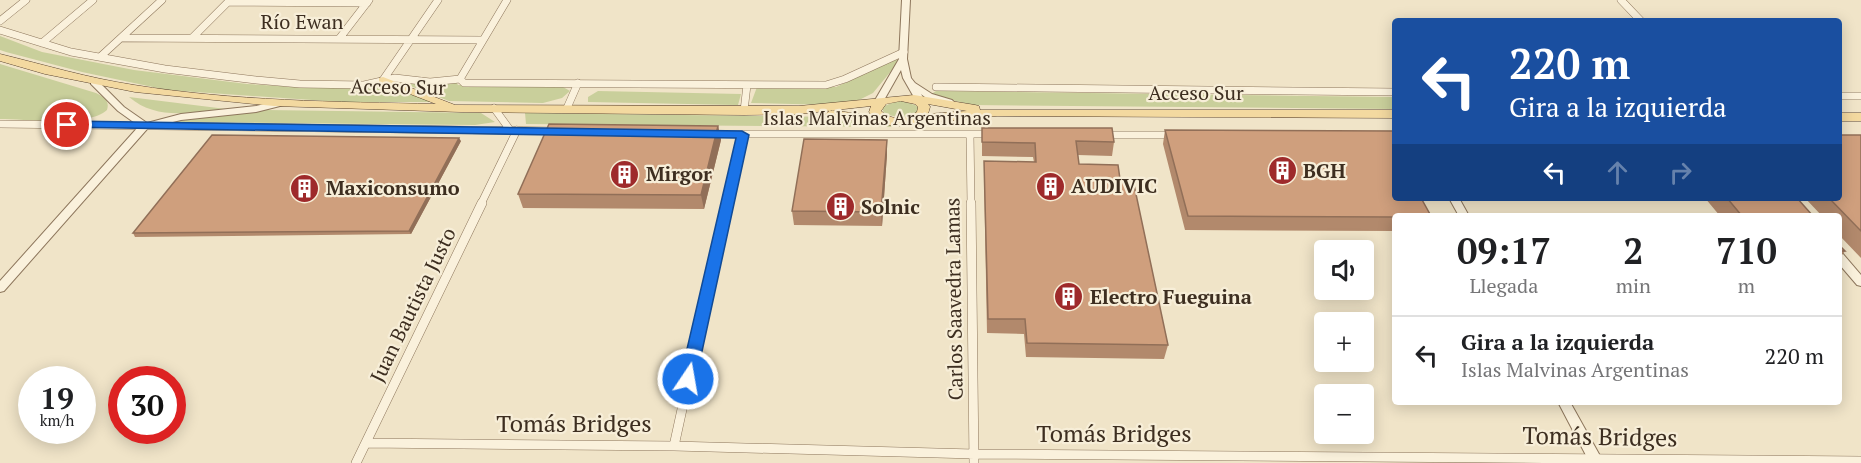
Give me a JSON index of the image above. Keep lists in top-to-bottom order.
{
  "streets": {
    "main road": ["Acceso Sur"],
    "street": [
      "Río Ewan",
      "Islas Malvinas Argentinas",
      "Carlos Saavedra Lamas",
      "Juan Bautista Justo",
      "Tomás Bridges"
    ]
  },
  "crossings": [
    ["Islas Malvinas Argentinas", "Carlos Saavedra Lamas"],
    ["Carlos Saavedra Lamas", "Tomás Bridges"],
    ["Juan Bautista Justo", "Tomás Bridges"]
  ],
  "places": {
    "building": [
      "BGH",
      "Mirgor",
      "AUDIVIC",
      "Maxiconsumo",
      "Solnic",
      "Electro Fueguina"
    ]
  },
  "page": {
    "turn": ["220 m", "Gira a la izquierda"],
    "eta": [
      "09:17",
      "Llegada",
      "2",
      "min",
      "710",
      "m"
    ],
    "map_buttons": ["+", "−"],
    "list": [
      {
        "name": "Gira a la izquierda",
        "note": "Islas Malvinas Argentinas",
        "value": "220 m"
      }
    ],
    "speed": "19 km/h",
    "limit": "30"
  }
}
